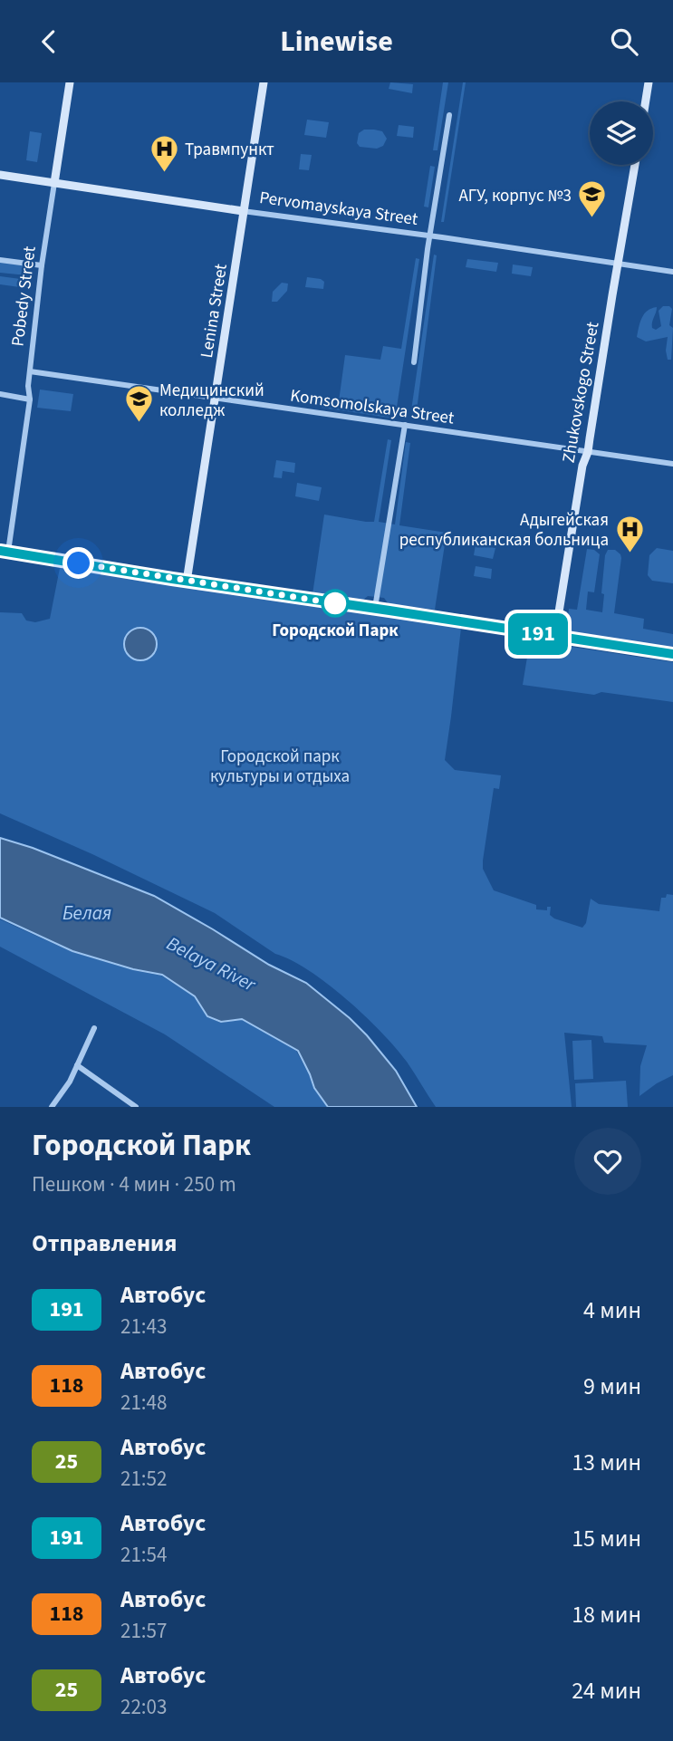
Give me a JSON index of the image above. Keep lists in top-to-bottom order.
{
  "streets": {
    "street": [
      "Pervomayskaya Street",
      "Pobedy Street",
      "Lenina Street",
      "Zhukovskogo Street",
      "Komsomolskaya Street"
    ]
  },
  "crossings": [
    ["Pervomayskaya Street", "Pobedy Street"],
    ["Pervomayskaya Street", "Lenina Street"],
    ["Pervomayskaya Street", "Zhukovskogo Street"],
    ["Pobedy Street", "Komsomolskaya Street"],
    ["Lenina Street", "Komsomolskaya Street"],
    ["Zhukovskogo Street", "Komsomolskaya Street"]
  ],
  "water": ["Белая", "Belaya River"],
  "parks": ["Городской парк культуры и отдыха"],
  "places": {
    "hospital": ["Травмпункт", "Адыгейская республиканская больница"],
    "school or university": ["АГУ, корпус №3", "Медицинский колледж"],
    "other": ["Городской Парк"]
  },
  "lines": ["bus line 191"],
  "page": {
    "header": "Linewise",
    "on_map": "191",
    "heading": [
      ["Городской Парк", "Пешком · 4 мин · 250 m"],
      "Отправления"
    ],
    "list": [
      {
        "mark": "191",
        "name": "Автобус",
        "note": "21:43",
        "value": "4 мин"
      },
      {
        "mark": "118",
        "name": "Автобус",
        "note": "21:48",
        "value": "9 мин"
      },
      {
        "mark": "25",
        "name": "Автобус",
        "note": "21:52",
        "value": "13 мин"
      },
      {
        "mark": "191",
        "name": "Автобус",
        "note": "21:54",
        "value": "15 мин"
      },
      {
        "mark": "118",
        "name": "Автобус",
        "note": "21:57",
        "value": "18 мин"
      },
      {
        "mark": "25",
        "name": "Автобус",
        "note": "22:03",
        "value": "24 мин"
      }
    ]
  }
}
